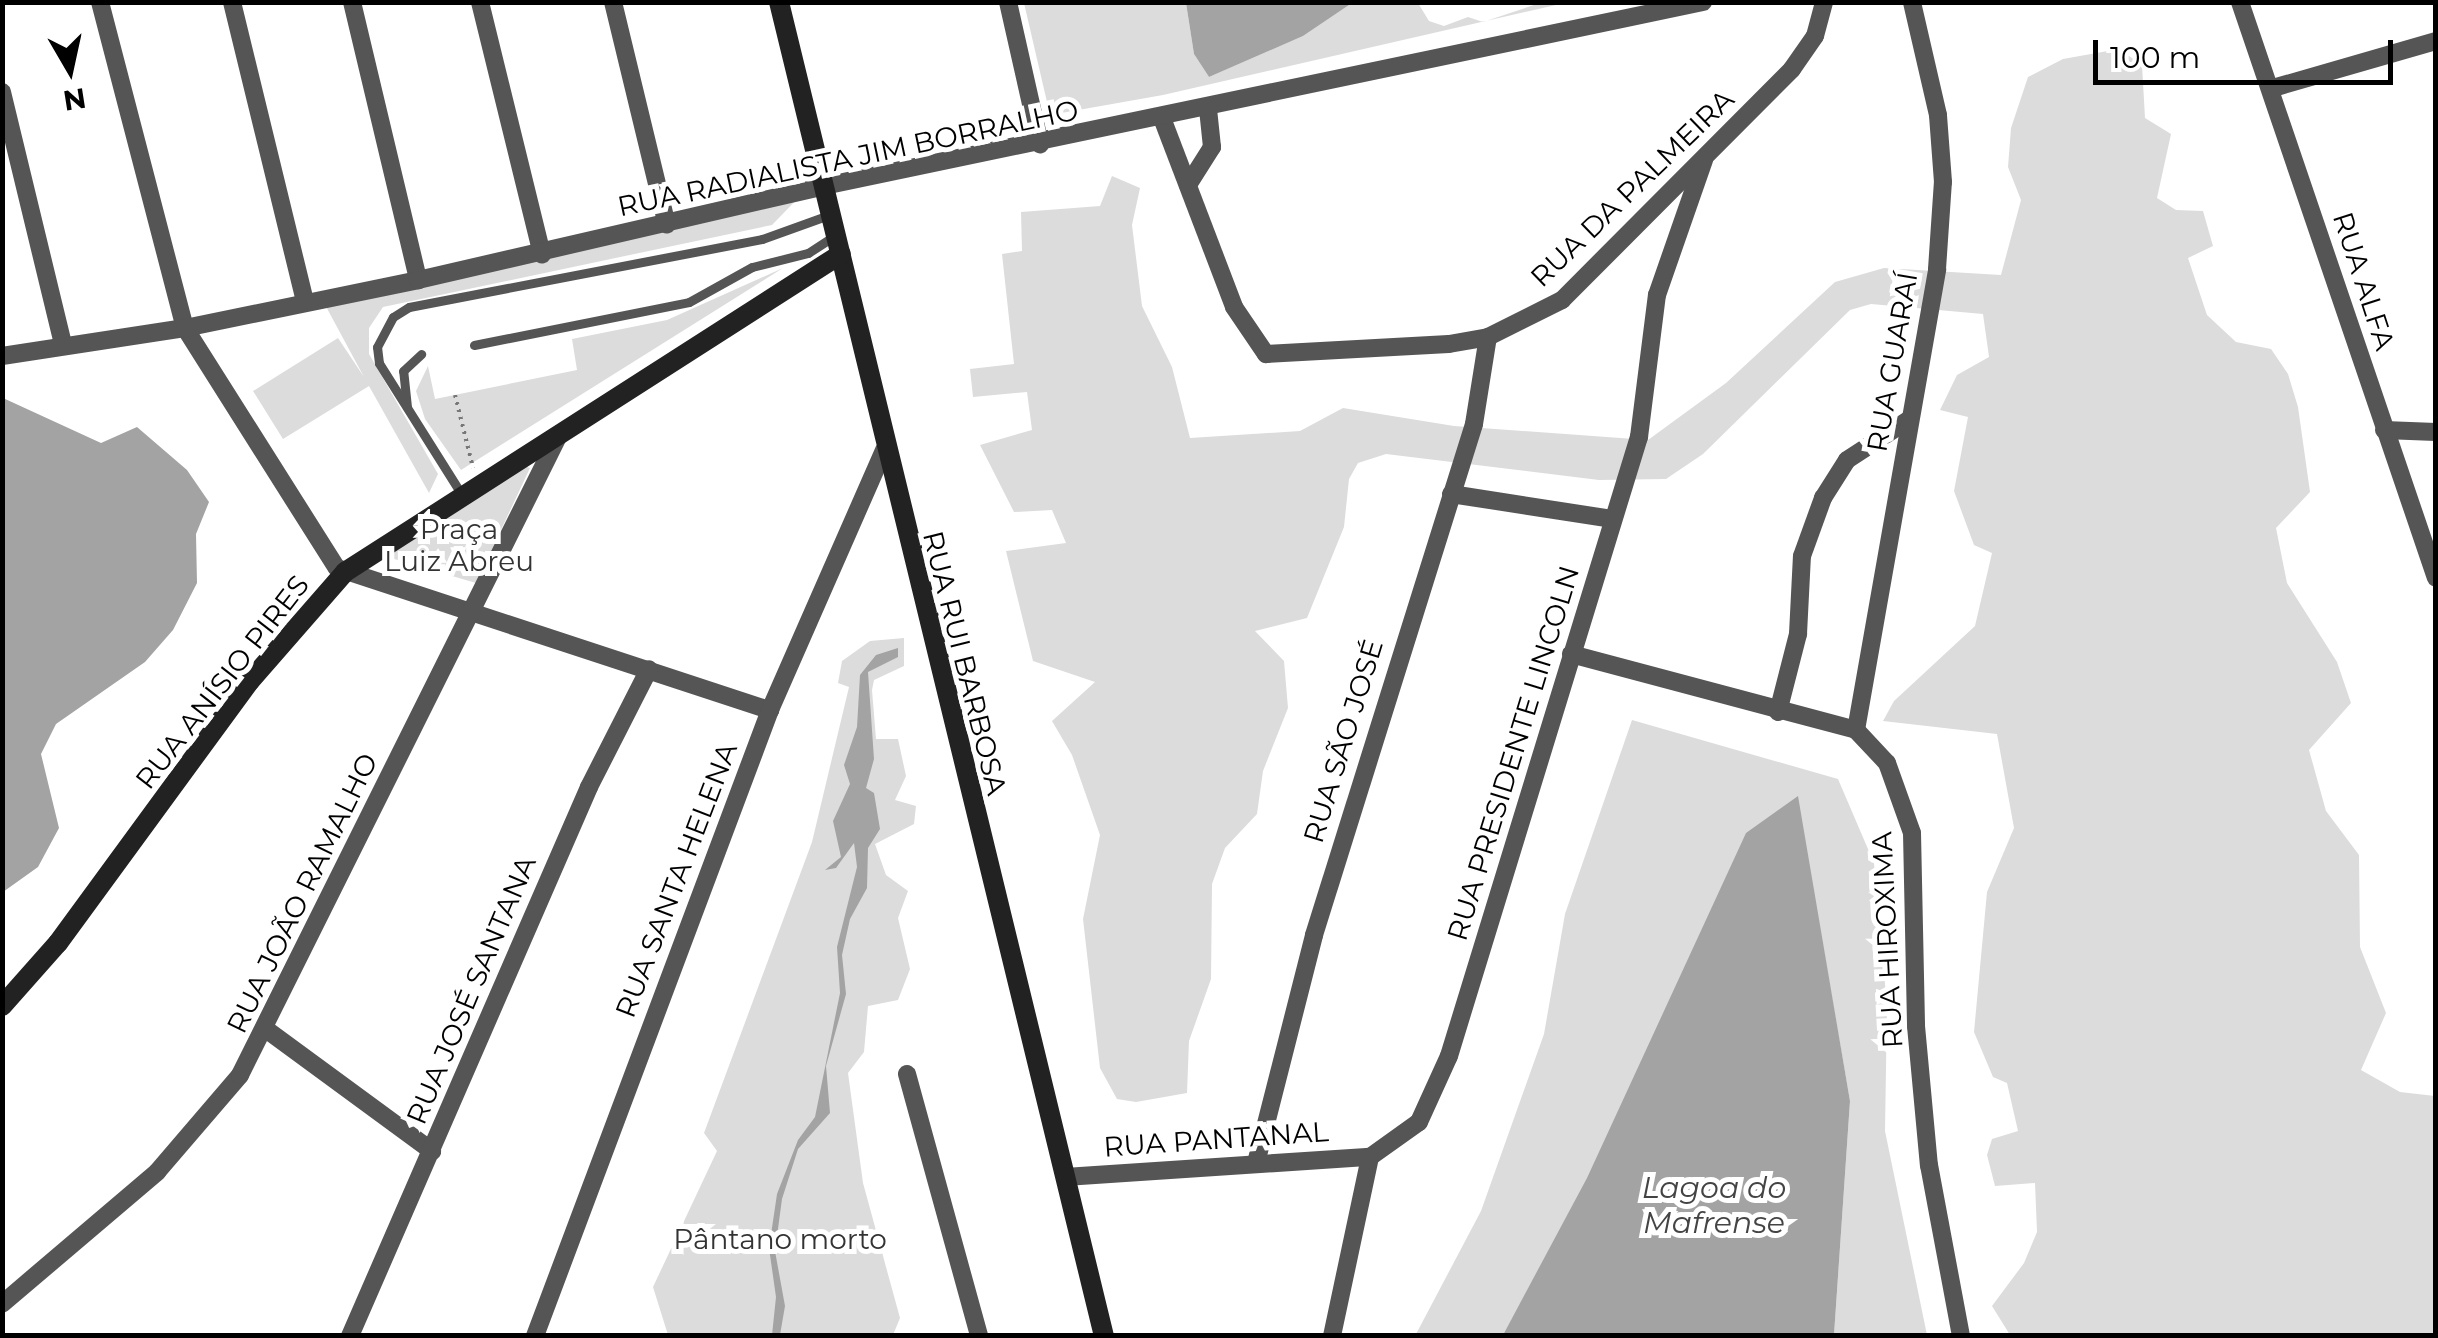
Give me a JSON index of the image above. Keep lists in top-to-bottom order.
{
  "streets": {
    "street": [
      "RUA RADIALISTA JIM BORRALHO",
      "RUA DA PALMEIRA",
      "RUA ALFA",
      "RUA GUARAÍ",
      "RUA RUI BARBOSA",
      "RUA ANÍSIO PIRES",
      "RUA SÃO JOSÉ",
      "RUA PRESIDENTE LINCOLN",
      "RUA SANTA HELENA",
      "RUA JOÃO RAMALHO",
      "RUA HIROXIMA",
      "RUA JOSÉ SANTANA",
      "RUA PANTANAL"
    ]
  },
  "crossings": [
    ["RUA RADIALISTA JIM BORRALHO", "RUA DA PALMEIRA"],
    ["RUA RADIALISTA JIM BORRALHO", "RUA RUI BARBOSA"],
    ["RUA DA PALMEIRA", "RUA SÃO JOSÉ"],
    ["RUA DA PALMEIRA", "RUA PRESIDENTE LINCOLN"],
    ["RUA GUARAÍ", "RUA HIROXIMA"],
    ["RUA RUI BARBOSA", "RUA ANÍSIO PIRES"],
    ["RUA RUI BARBOSA", "RUA SANTA HELENA"],
    ["RUA RUI BARBOSA", "RUA PANTANAL"],
    ["RUA ANÍSIO PIRES", "RUA JOÃO RAMALHO"],
    ["RUA SÃO JOSÉ", "RUA PANTANAL"],
    ["RUA PRESIDENTE LINCOLN", "RUA PANTANAL"]
  ],
  "water": ["Lagoa do Mafrense"],
  "parks": ["Praça Luiz Abreu", "Pântano morto"],
  "scale_bar": "100 m",
  "north": "bottom"
}
